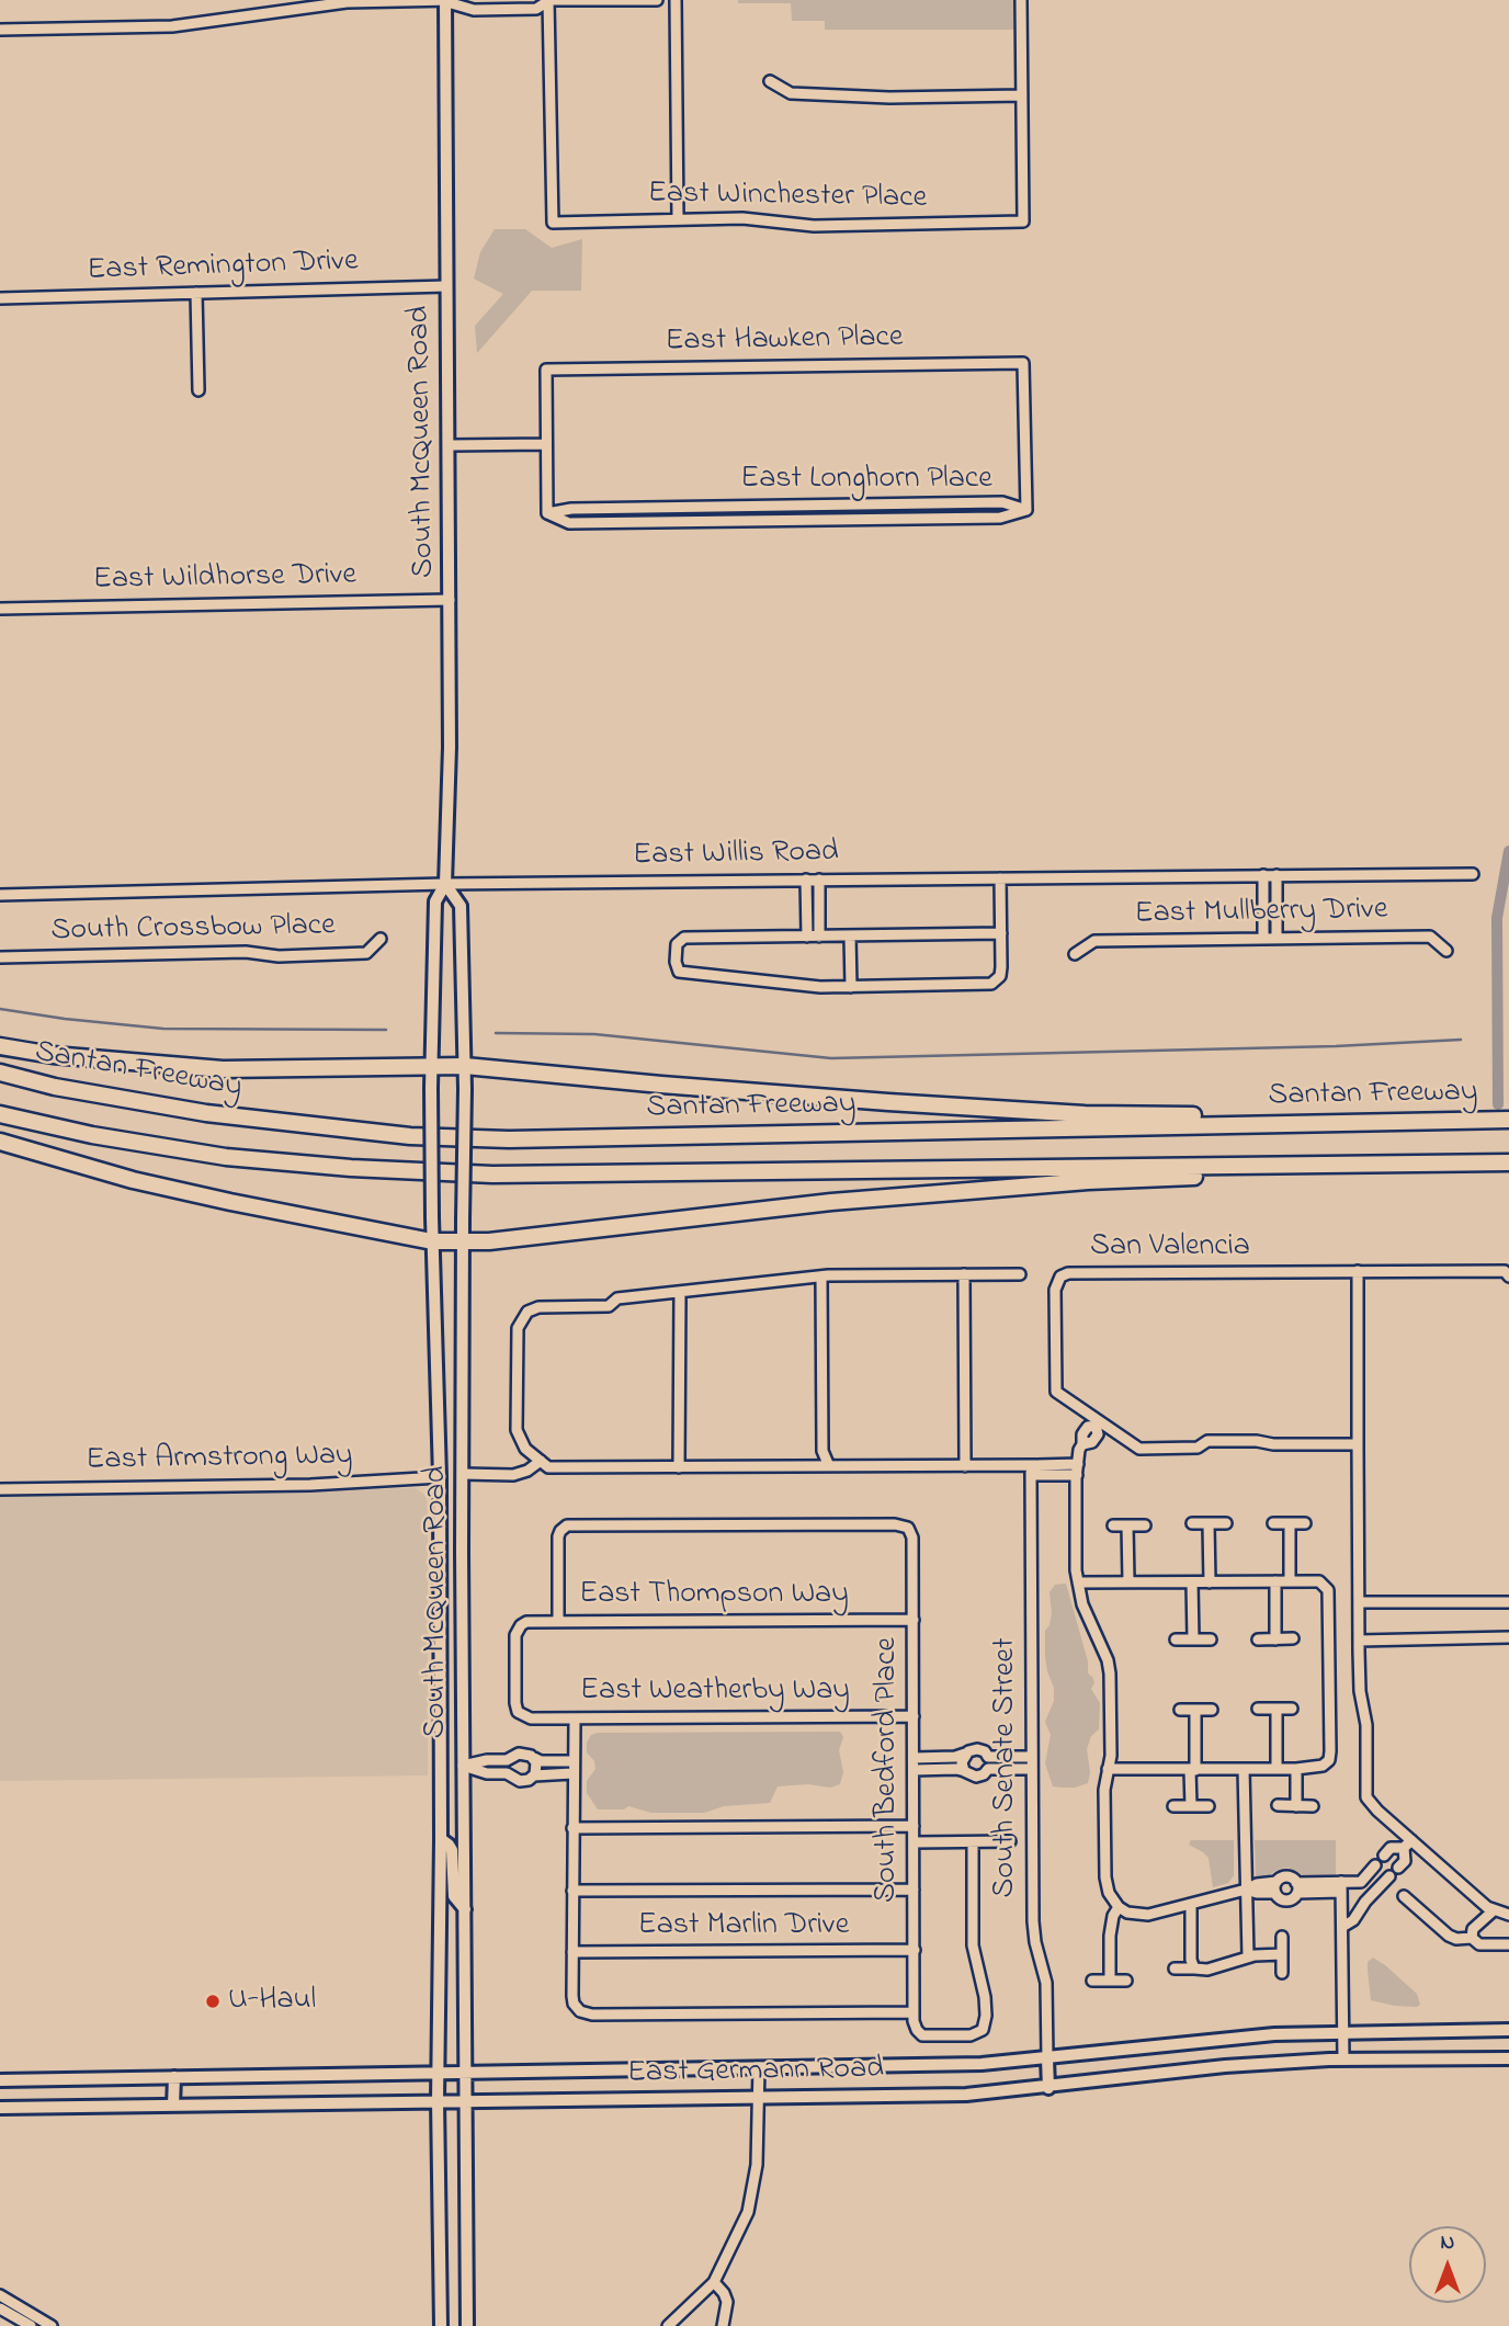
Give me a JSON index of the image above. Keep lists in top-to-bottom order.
{
  "streets": {
    "highway": ["Santan Freeway"],
    "main road": ["South McQueen Road", "East Germann Road"],
    "street": [
      "East Winchester Place",
      "East Remington Drive",
      "East Hawken Place",
      "East Longhorn Place",
      "East Wildhorse Drive",
      "East Willis Road",
      "East Mullberry Drive",
      "South Crossbow Place",
      "San Valencia",
      "East Armstrong Way",
      "East Thompson Way",
      "East Weatherby Way",
      "South Senate Street",
      "South Bedford Place",
      "East Marlin Drive"
    ]
  },
  "crossings": [
    ["East Remington Drive", "South McQueen Road"],
    ["East Hawken Place", "East Longhorn Place"],
    ["South McQueen Road", "East Wildhorse Drive"],
    ["South McQueen Road", "East Willis Road"],
    ["South McQueen Road", "East Armstrong Way"],
    ["South McQueen Road", "East Germann Road"],
    ["East Thompson Way", "East Weatherby Way"],
    ["East Thompson Way", "South Bedford Place"],
    ["East Weatherby Way", "South Bedford Place"],
    ["South Senate Street", "East Germann Road"],
    ["South Bedford Place", "East Marlin Drive"]
  ],
  "places": ["U-Haul"],
  "north": "top"
}
